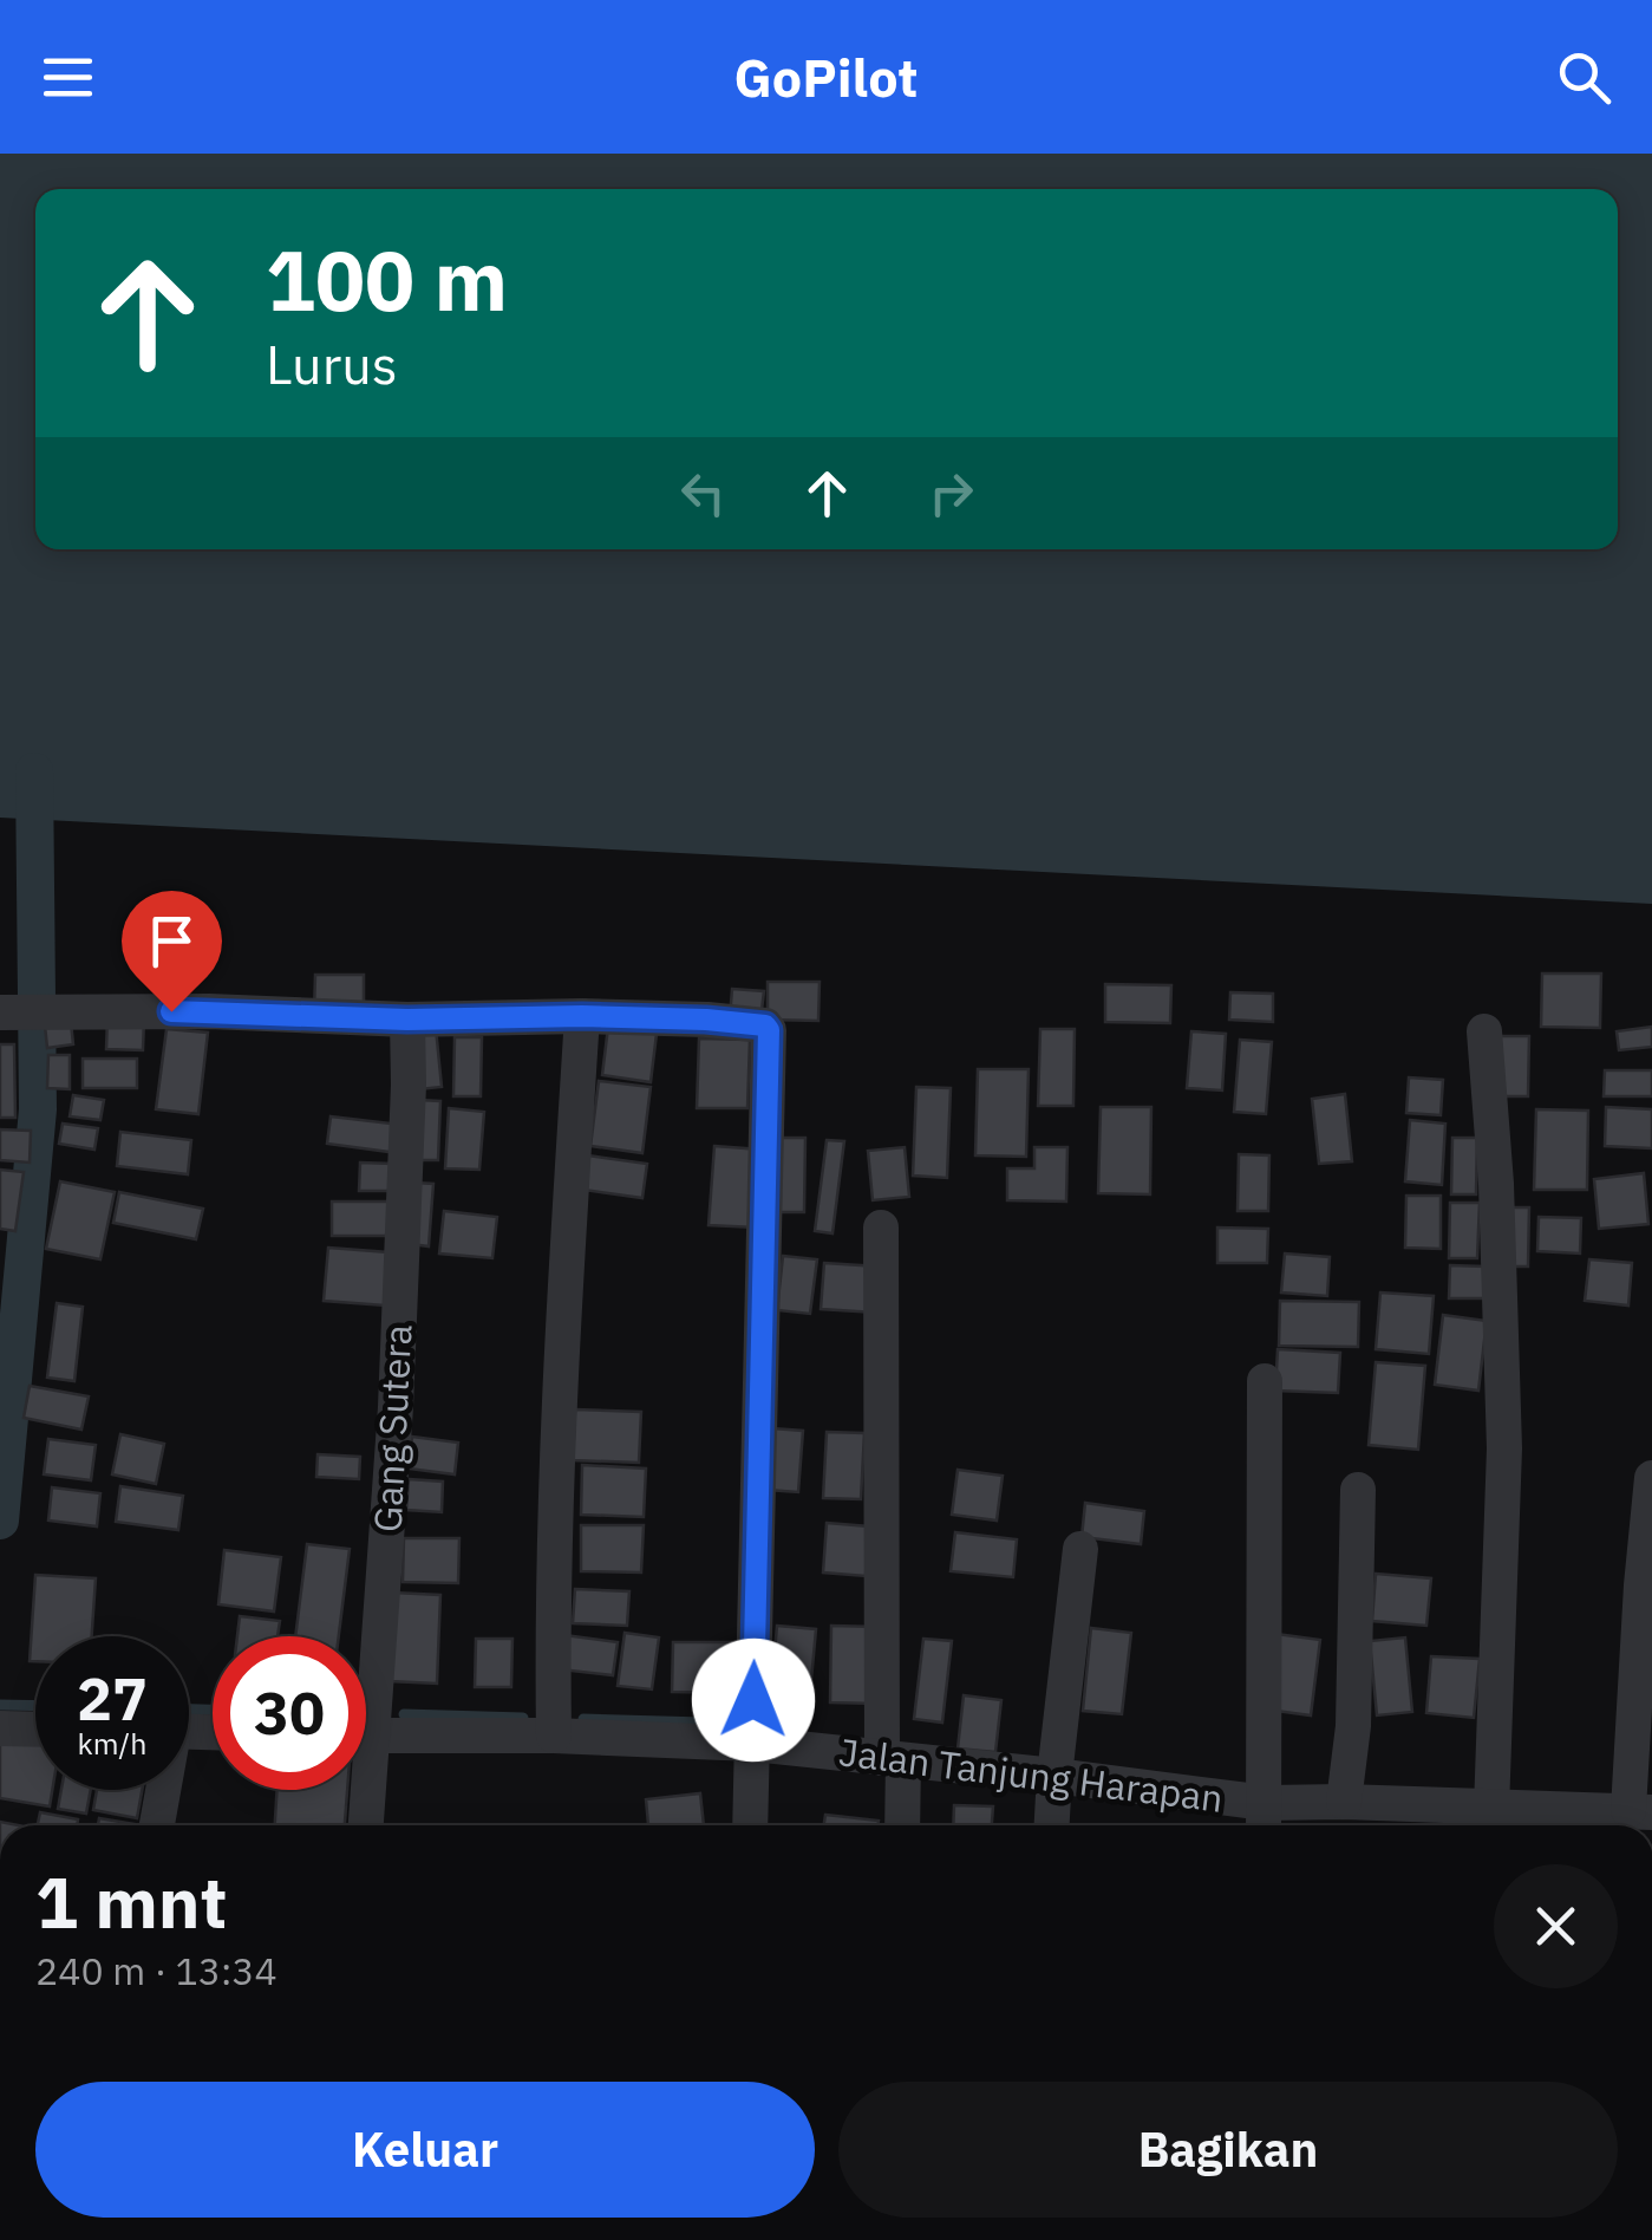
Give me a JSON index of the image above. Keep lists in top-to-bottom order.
{
  "streets": {
    "street": ["Gang Sutera", "Jalan Tanjung Harapan"]
  },
  "page": {
    "header": "GoPilot",
    "turn": ["100 m", "Lurus"],
    "speed": "27 km/h",
    "limit": "30",
    "heading": ["1 mnt", "240 m · 13:34"],
    "buttons": ["Keluar", "Bagikan"]
  }
}
